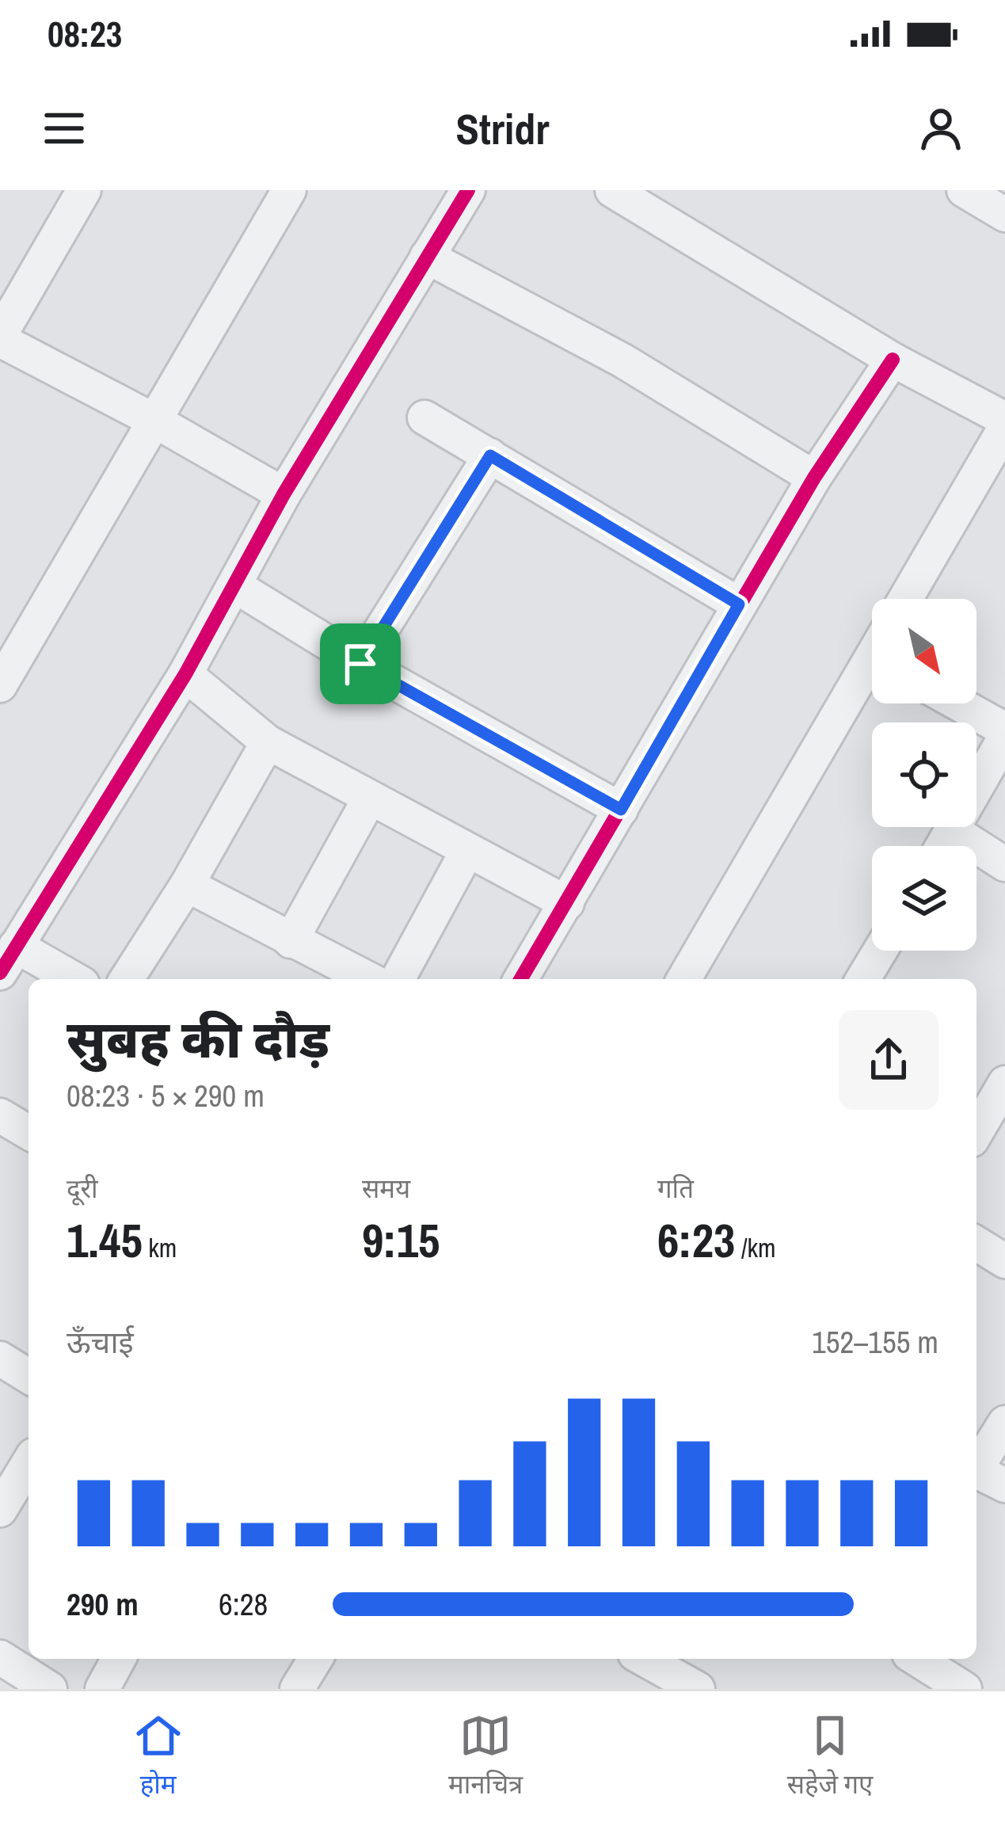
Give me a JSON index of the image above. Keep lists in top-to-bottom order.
{
  "north": "bottom right",
  "page": {
    "status": "08:23",
    "header": "Stridr",
    "heading": ["सुबह की दौड़", "08:23 · 5 × 290 m"],
    "stats": [
      ["दूरी", "1.45 km"],
      ["समय", "9:15"],
      ["गति", "6:23 /km"]
    ],
    "chart": ["ऊँचाई", "152–155 m"],
    "list": [
      {
        "name": "290 m",
        "note": "6:28"
      }
    ],
    "tabs": ["होम", "मानचित्र", "सहेजे गए"]
  }
}
